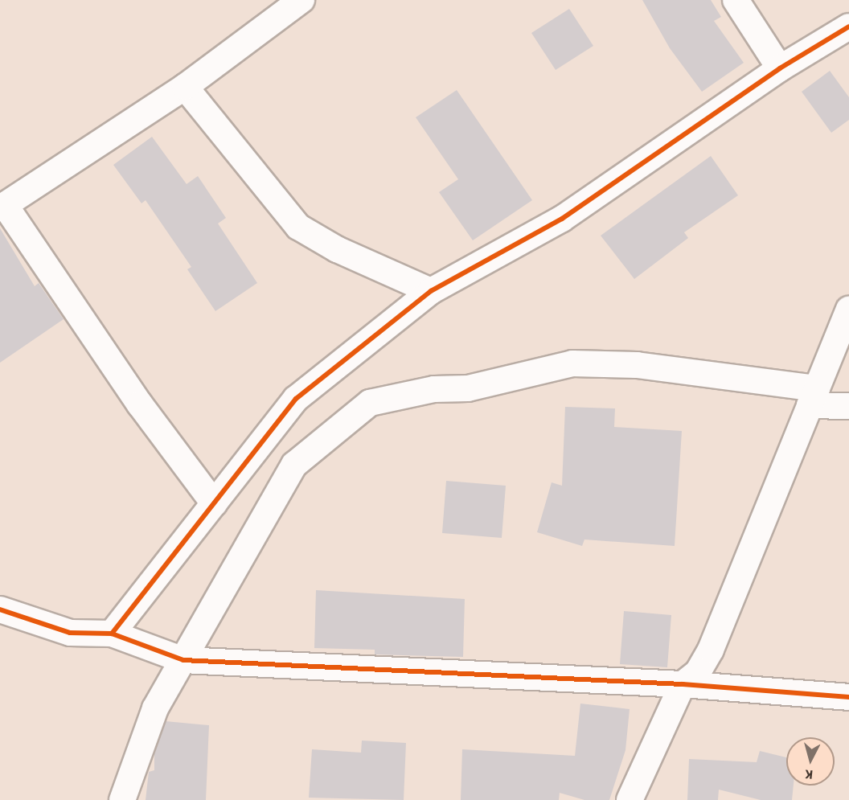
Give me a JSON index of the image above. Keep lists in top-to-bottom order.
{
  "north": "bottom"
}
